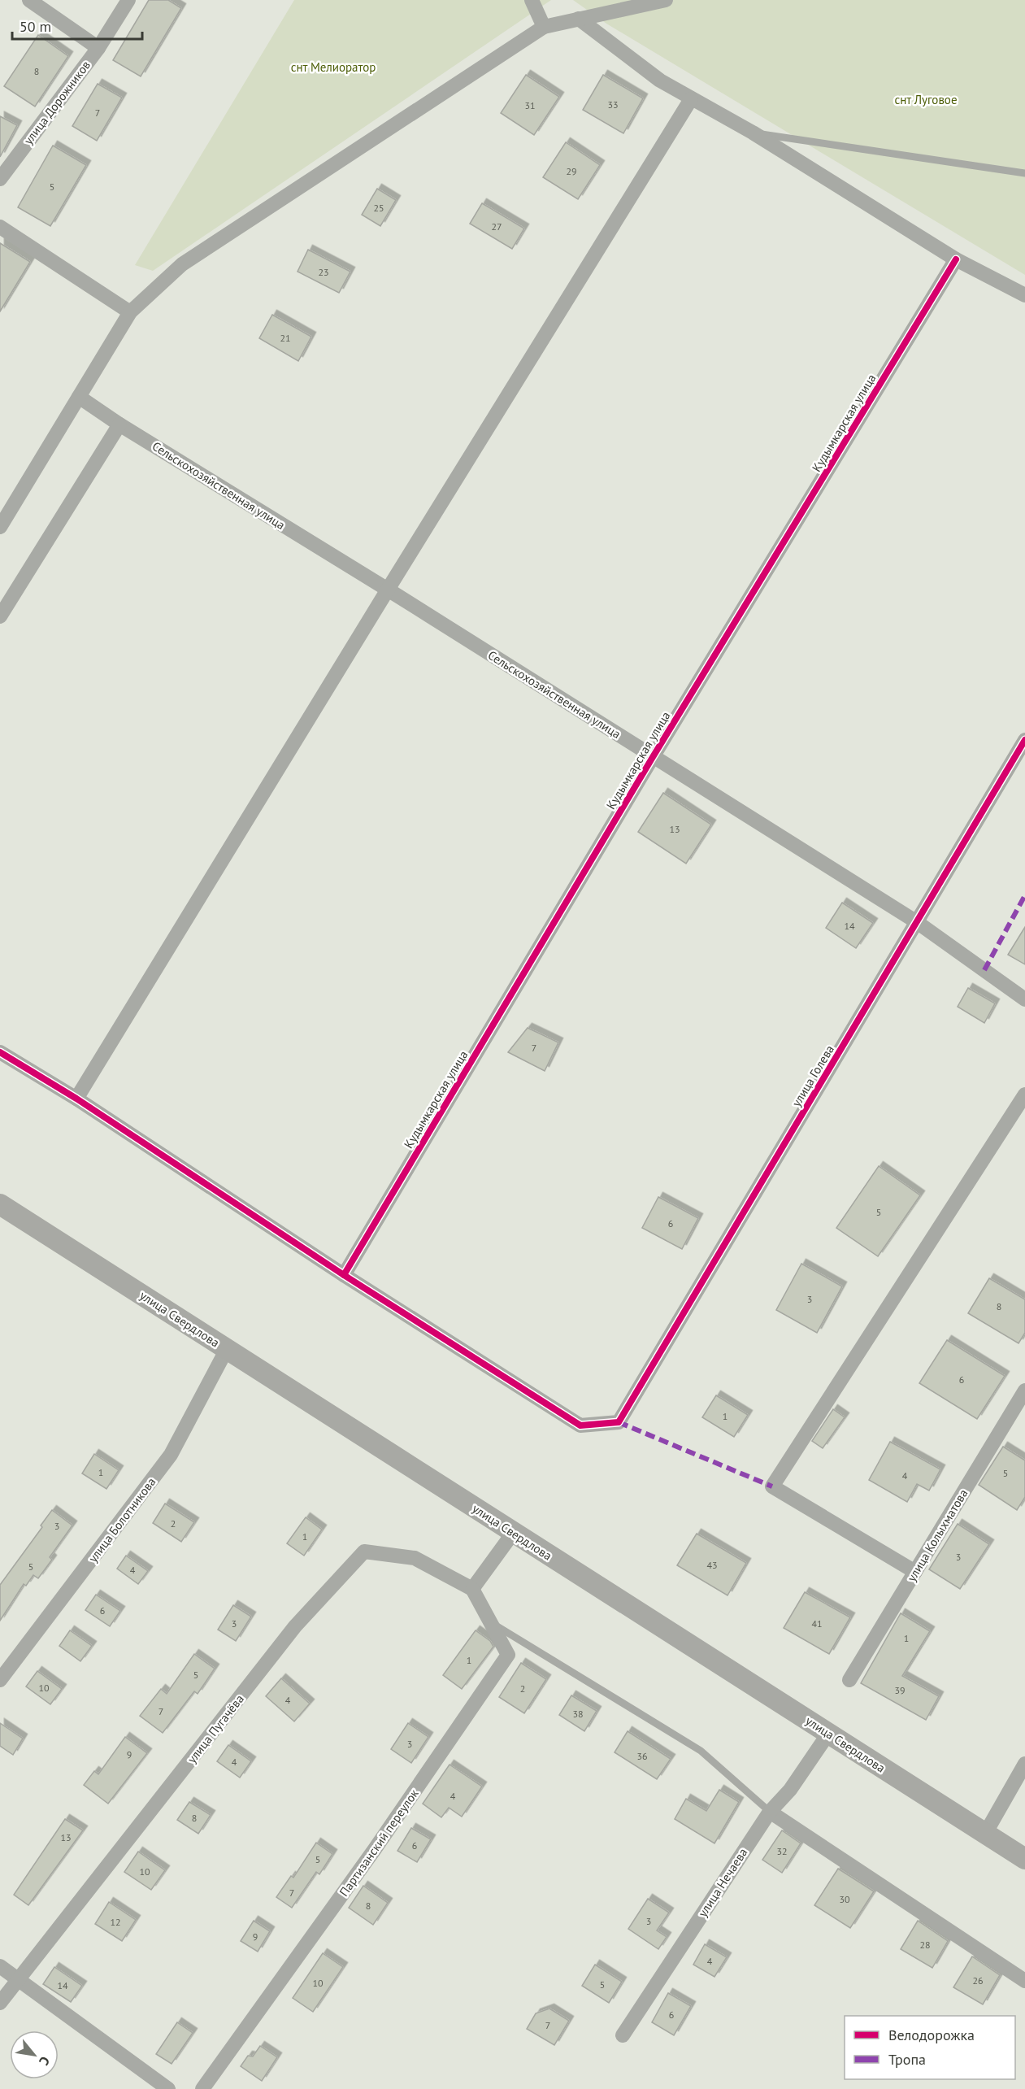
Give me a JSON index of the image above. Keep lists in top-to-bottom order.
{
  "streets": {
    "main road": ["улица Свердлова"],
    "street": [
      "улица Дорожников",
      "Кудымкарская улица",
      "Сельскохозяйственная улица",
      "улица Голева",
      "улица Болотникова",
      "улица Колыхматова",
      "улица Пугачёва",
      "Партизанский переулок",
      "улица Нечаева"
    ]
  },
  "crossings": [
    ["Кудымкарская улица", "Сельскохозяйственная улица"],
    ["Кудымкарская улица", "улица Голева"],
    ["Сельскохозяйственная улица", "улица Голева"],
    ["улица Свердлова", "улица Болотникова"],
    ["улица Свердлова", "улица Нечаева"],
    ["улица Пугачёва", "Партизанский переулок"]
  ],
  "parks": ["снт Мелиоратор", "снт Луговое"],
  "house_numbers": [
    "8",
    "33",
    "31",
    "7",
    "29",
    "5",
    "25",
    "27",
    "23",
    "21",
    "13",
    "14",
    "7",
    "5",
    "6",
    "3",
    "8",
    "6",
    "1",
    "1",
    "5",
    "4",
    "2",
    "3",
    "1",
    "3",
    "43",
    "5",
    "4",
    "6",
    "3",
    "41",
    "1",
    "1",
    "5",
    "10",
    "2",
    "39",
    "4",
    "7",
    "38",
    "3",
    "9",
    "36",
    "4",
    "4",
    "8",
    "13",
    "6",
    "32",
    "5",
    "10",
    "7",
    "30",
    "8",
    "3",
    "12",
    "9",
    "28",
    "4",
    "26",
    "10",
    "5",
    "14",
    "6",
    "7"
  ],
  "legend": ["Велодорожка", "Тропа"],
  "scale_bar": "50 m",
  "north": "bottom right"
}
